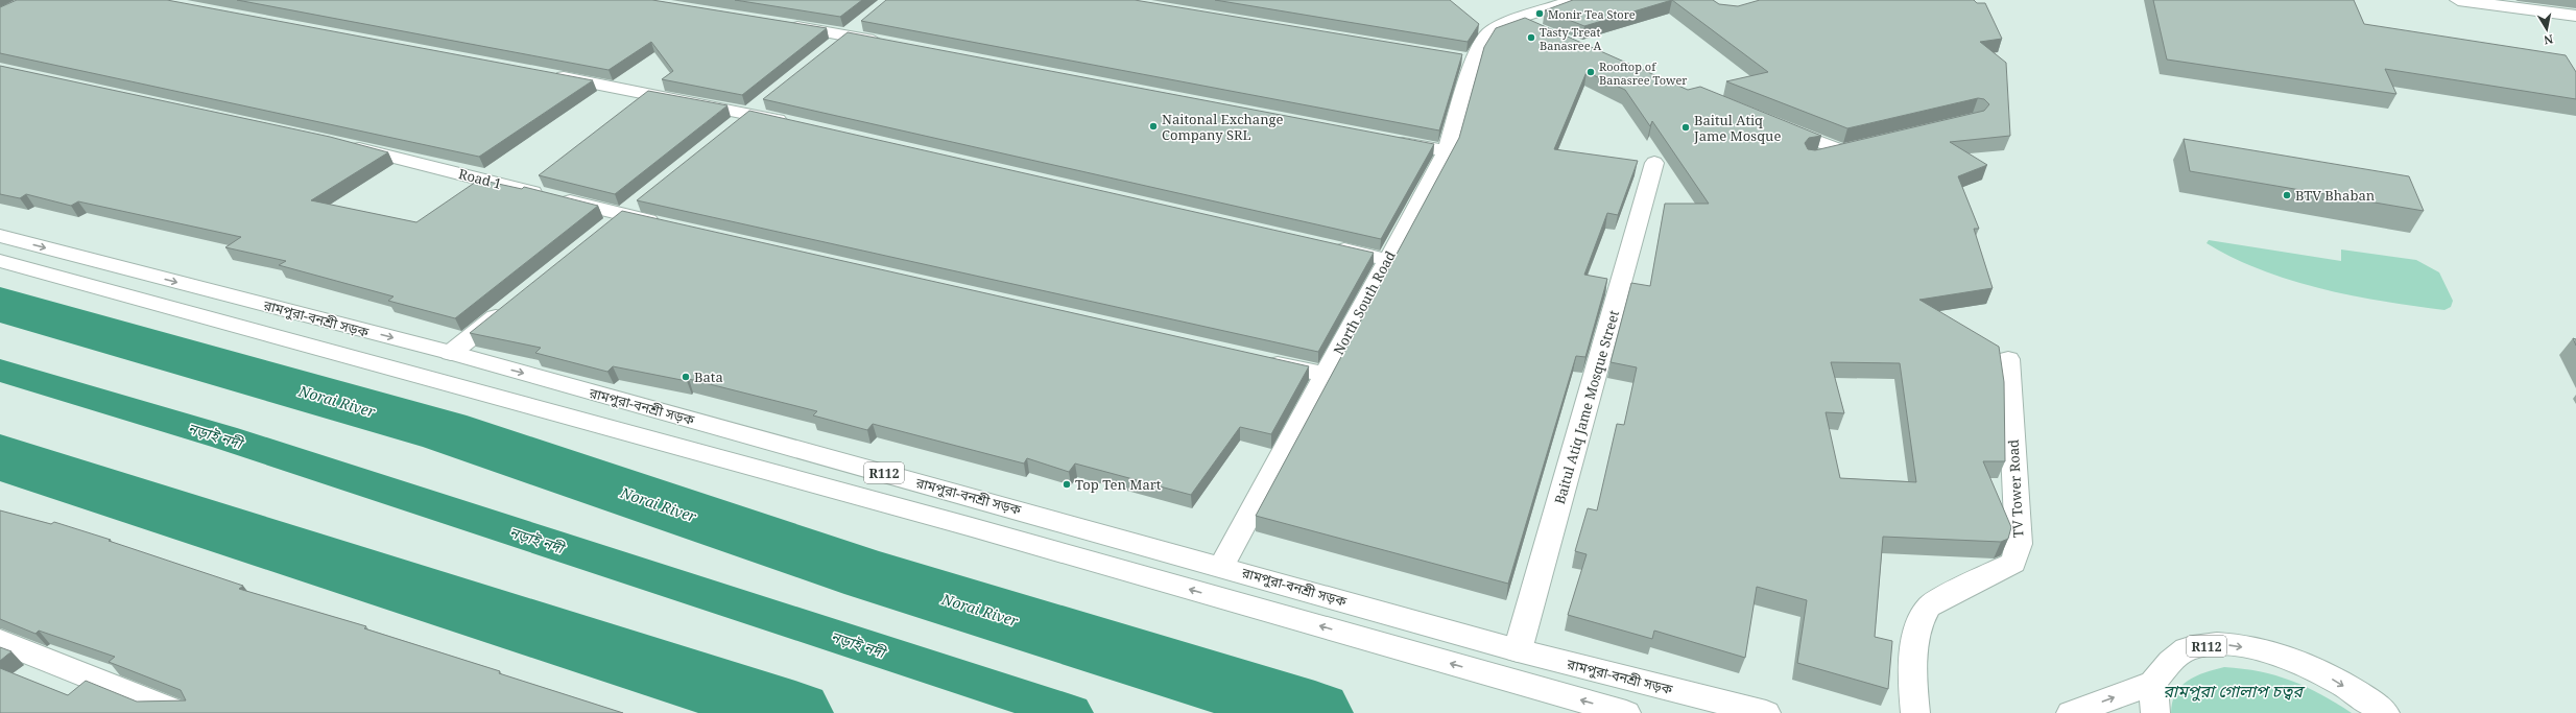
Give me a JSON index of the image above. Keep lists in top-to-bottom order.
{
  "streets": {
    "street": [
      "Road 1",
      "North South Road",
      "রামপুরা-বনশ্রী সড়ক",
      "Baitul Atiq Jame Mosque Street",
      "R112",
      "TV Tower Road"
    ]
  },
  "crossings": [
    ["North South Road", "রামপুরা-বনশ্রী সড়ক"],
    ["রামপুরা-বনশ্রী সড়ক", "Baitul Atiq Jame Mosque Street"]
  ],
  "water": ["Norai River", "নড়াই নদী"],
  "parks": ["রামপুরা গোলাপ চত্বর"],
  "places": [
    "Monir Tea Store",
    "Tasty Treat Banasree A",
    "Rooftop of Banasree Tower",
    "Naitonal Exchange Company SRL",
    "Baitul Atiq Jame Mosque",
    "BTV Bhaban",
    "Bata",
    "Top Ten Mart"
  ],
  "north": "bottom"
}
